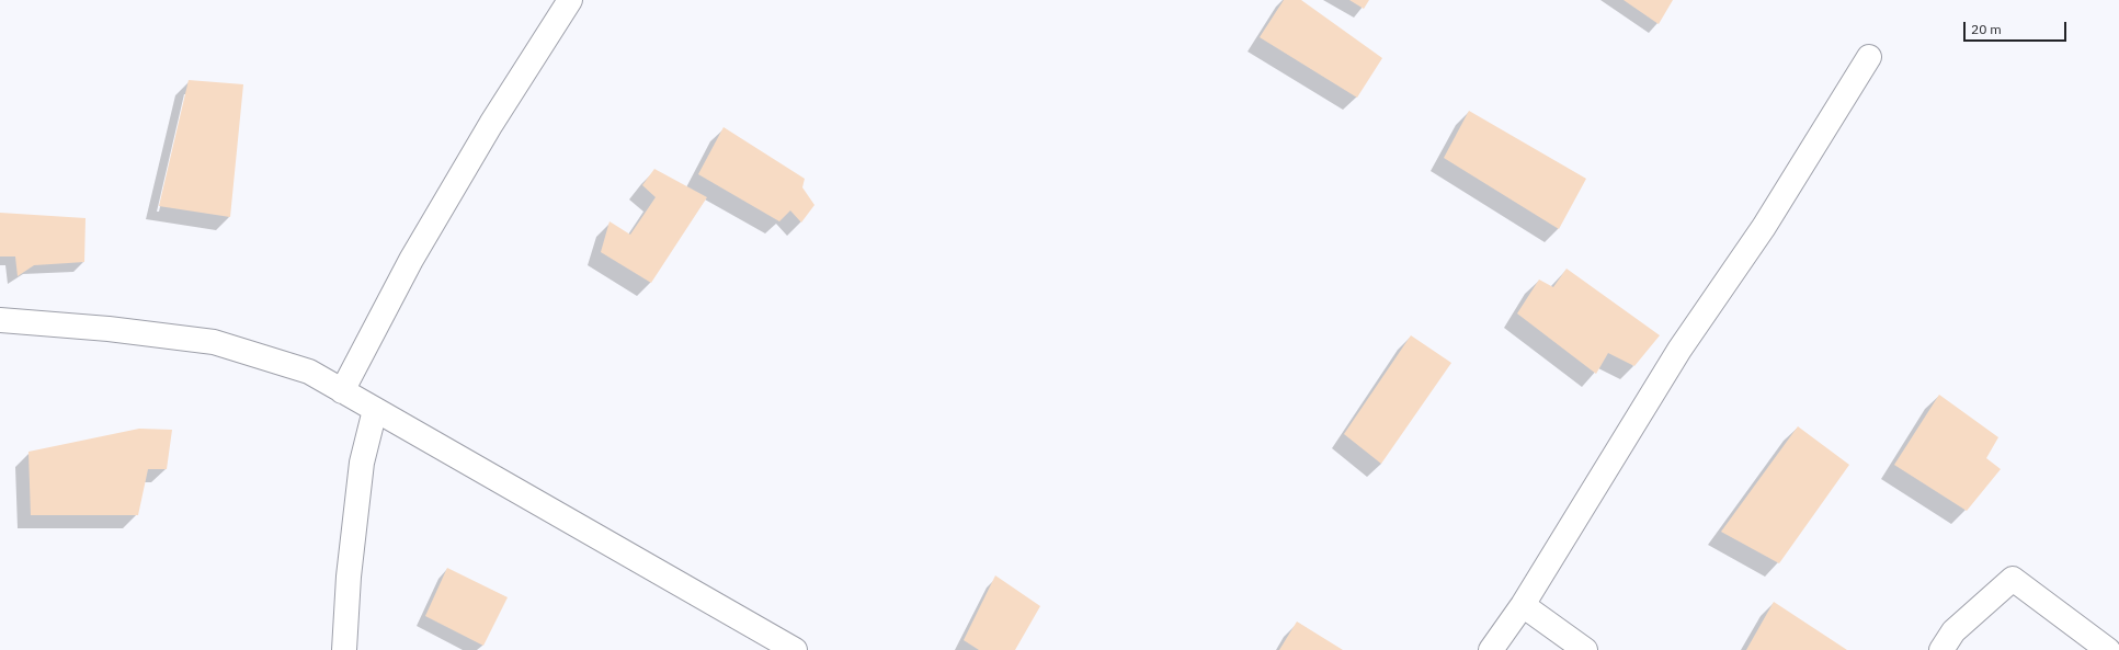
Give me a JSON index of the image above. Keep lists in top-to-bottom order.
{
  "scale_bar": "20 m"
}
